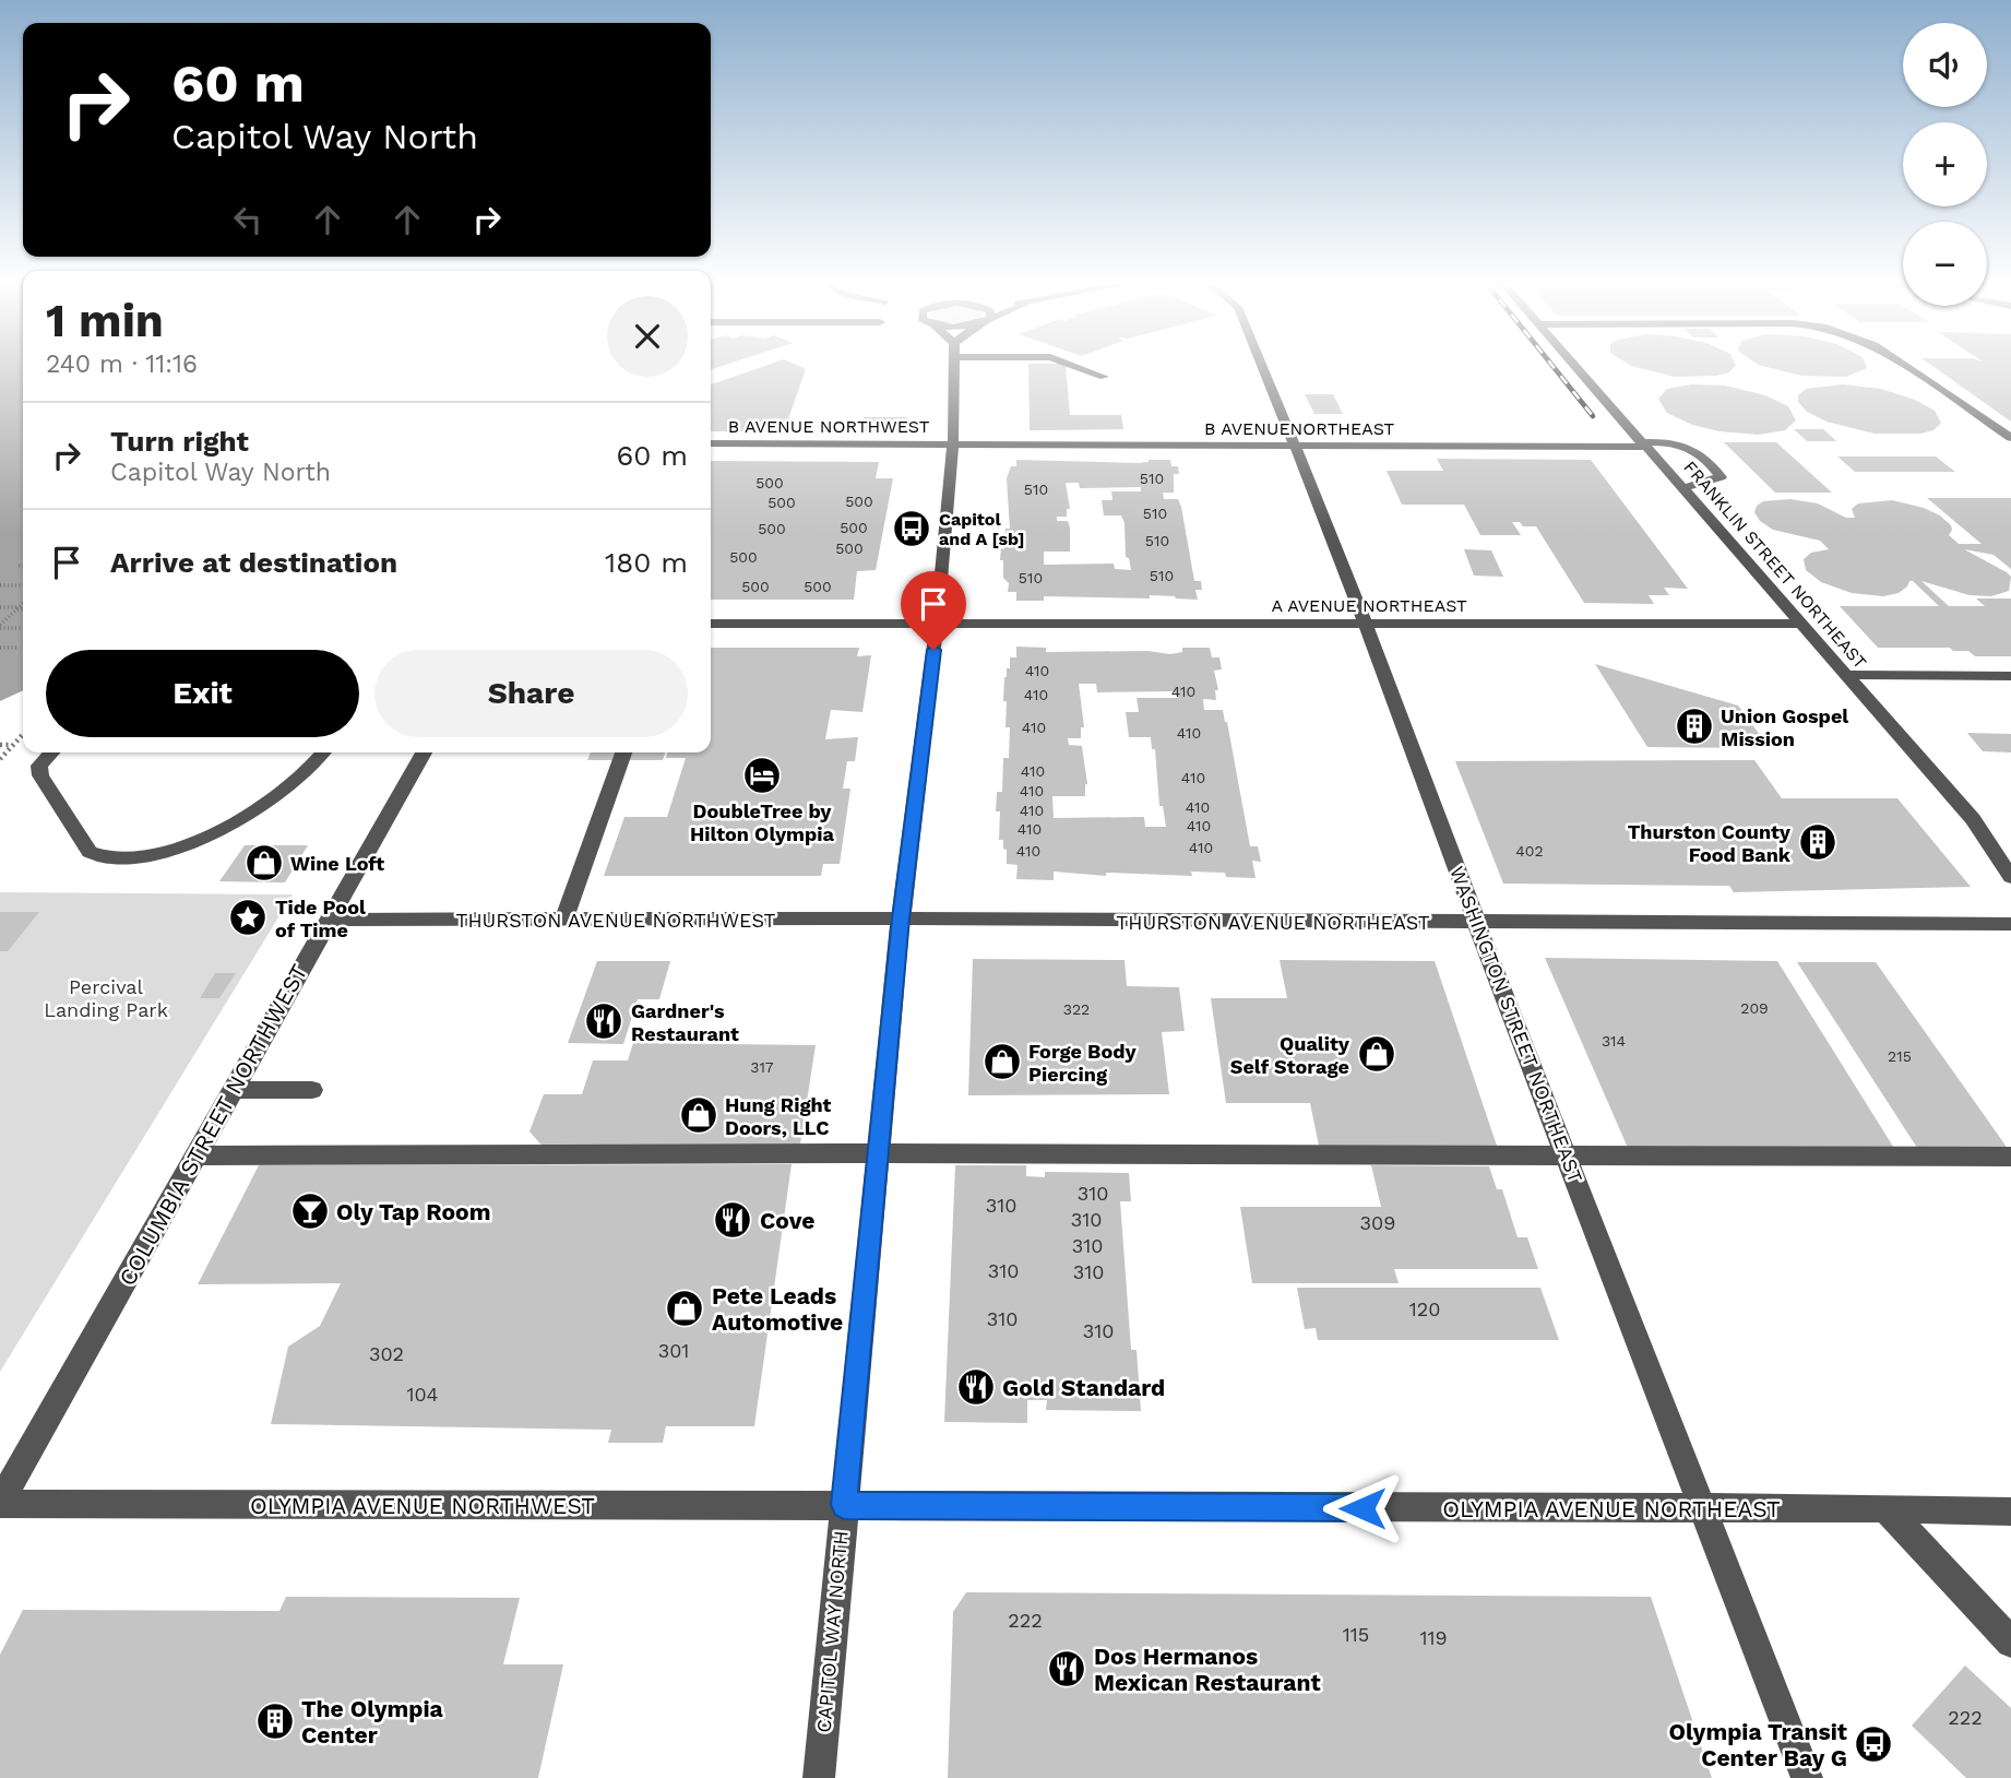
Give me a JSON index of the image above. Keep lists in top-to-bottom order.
{
  "streets": {
    "street": [
      "B AVENUE NORTHWEST",
      "B AVENUENORTHEAST",
      "FRANKLIN STREET NORTHEAST",
      "A AVENUE NORTHEAST",
      "THURSTON AVENUE NORTHWEST",
      "THURSTON AVENUE NORTHEAST",
      "WASHINGTON STREET NORTHEAST",
      "COLUMBIA STREET NORTHWEST",
      "OLYMPIA AVENUE NORTHWEST",
      "OLYMPIA AVENUE NORTHEAST",
      "CAPITOL WAY NORTH"
    ]
  },
  "crossings": [
    ["B AVENUE NORTHWEST", "B AVENUENORTHEAST"],
    ["B AVENUE NORTHWEST", "CAPITOL WAY NORTH"],
    ["B AVENUENORTHEAST", "FRANKLIN STREET NORTHEAST"],
    ["B AVENUENORTHEAST", "WASHINGTON STREET NORTHEAST"],
    ["B AVENUENORTHEAST", "CAPITOL WAY NORTH"],
    ["FRANKLIN STREET NORTHEAST", "A AVENUE NORTHEAST"],
    ["A AVENUE NORTHEAST", "WASHINGTON STREET NORTHEAST"],
    ["A AVENUE NORTHEAST", "CAPITOL WAY NORTH"],
    ["THURSTON AVENUE NORTHWEST", "THURSTON AVENUE NORTHEAST"],
    ["THURSTON AVENUE NORTHWEST", "COLUMBIA STREET NORTHWEST"],
    ["THURSTON AVENUE NORTHWEST", "CAPITOL WAY NORTH"],
    ["THURSTON AVENUE NORTHEAST", "WASHINGTON STREET NORTHEAST"],
    ["THURSTON AVENUE NORTHEAST", "CAPITOL WAY NORTH"],
    ["WASHINGTON STREET NORTHEAST", "OLYMPIA AVENUE NORTHEAST"],
    ["COLUMBIA STREET NORTHWEST", "OLYMPIA AVENUE NORTHWEST"],
    ["OLYMPIA AVENUE NORTHWEST", "OLYMPIA AVENUE NORTHEAST"],
    ["OLYMPIA AVENUE NORTHWEST", "CAPITOL WAY NORTH"],
    ["OLYMPIA AVENUE NORTHEAST", "CAPITOL WAY NORTH"]
  ],
  "parks": ["Percival Landing Park"],
  "places": {
    "bus stop": ["Capitol and A [sb]", "Olympia Transit Center Bay G"],
    "building": ["Union Gospel Mission", "Thurston County Food Bank", "The Olympia Center"],
    "hotel": ["DoubleTree by Hilton Olympia"],
    "shop": [
      "Wine Loft",
      "Quality Self Storage",
      "Forge Body Piercing",
      "Hung Right Doors, LLC",
      "Pete Leads Automotive"
    ],
    "place": ["Tide Pool of Time"],
    "restaurant": [
      "Gardner's Restaurant",
      "Cove",
      "Gold Standard",
      "Dos Hermanos Mexican Restaurant"
    ],
    "bar": ["Oly Tap Room"]
  },
  "house_numbers": [
    "510",
    "500",
    "510",
    "500",
    "500",
    "510",
    "500",
    "500",
    "510",
    "500",
    "500",
    "510",
    "510",
    "500",
    "500",
    "410",
    "410",
    "410",
    "410",
    "410",
    "410",
    "410",
    "410",
    "410",
    "410",
    "410",
    "410",
    "410",
    "410",
    "402",
    "209",
    "322",
    "314",
    "215",
    "317",
    "310",
    "310",
    "310",
    "309",
    "310",
    "310",
    "310",
    "120",
    "310",
    "310",
    "301",
    "302",
    "104",
    "222",
    "115",
    "119",
    "222"
  ],
  "page": {
    "map_buttons": ["+", "−"],
    "turn": ["60 m", "Capitol Way North"],
    "heading": ["1 min", "240 m · 11:16"],
    "list": [
      {
        "name": "Turn right",
        "note": "Capitol Way North",
        "value": "60 m"
      },
      {
        "name": "Arrive at destination",
        "value": "180 m"
      }
    ],
    "buttons": ["Exit", "Share"]
  }
}
